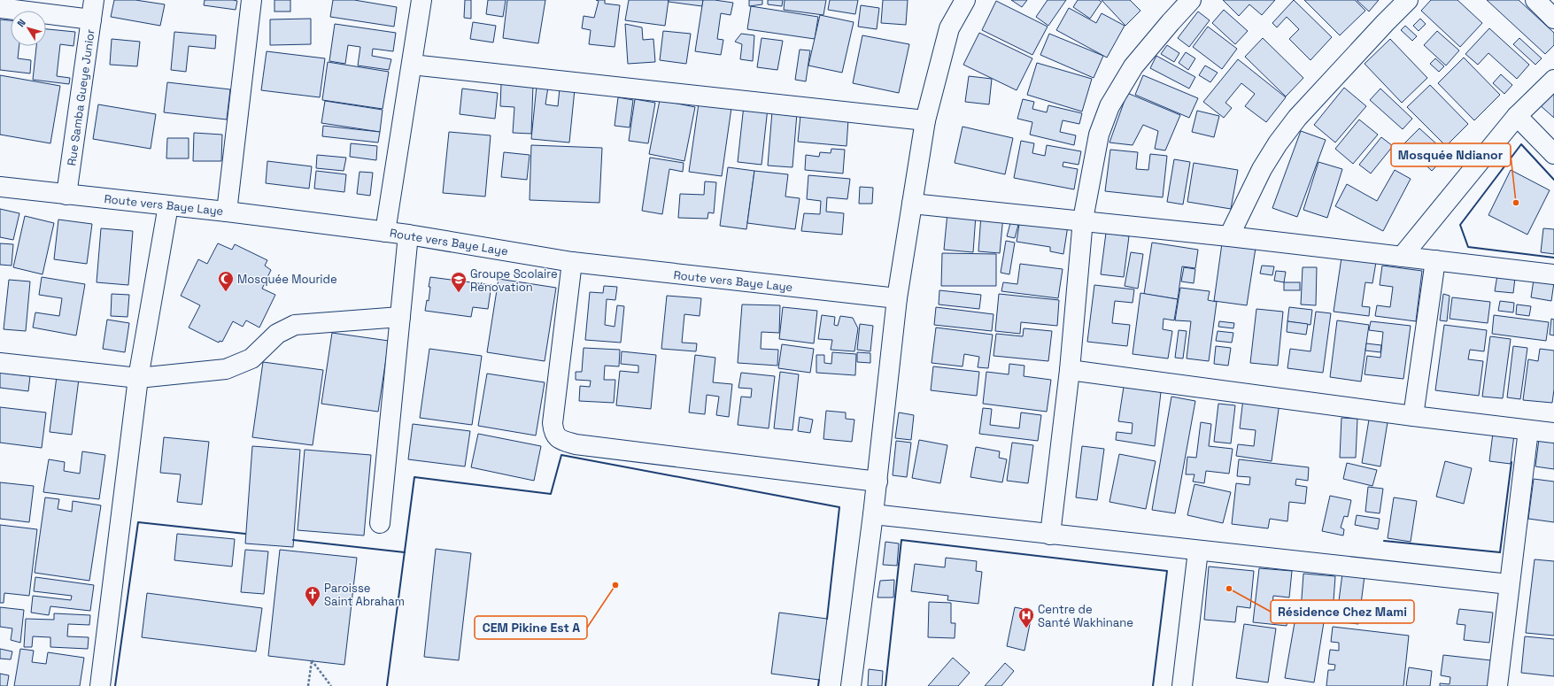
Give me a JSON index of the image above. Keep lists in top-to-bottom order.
{
  "streets": {
    "street": ["Rue Samba Gueye Junior", "Route vers Baye Laye"]
  },
  "crossings": [
    ["Rue Samba Gueye Junior", "Route vers Baye Laye"]
  ],
  "places": {
    "other": ["Mosquée Ndianor", "CEM Pikine Est A", "Résidence Chez Mami"],
    "mosque": ["Mosquée Mouride"],
    "school or university": ["Groupe Scolaire Rénovation"],
    "church": ["Paroisse Saint Abraham"],
    "hospital": ["Centre de Santé Wakhinane"]
  },
  "north": "top left"
}
